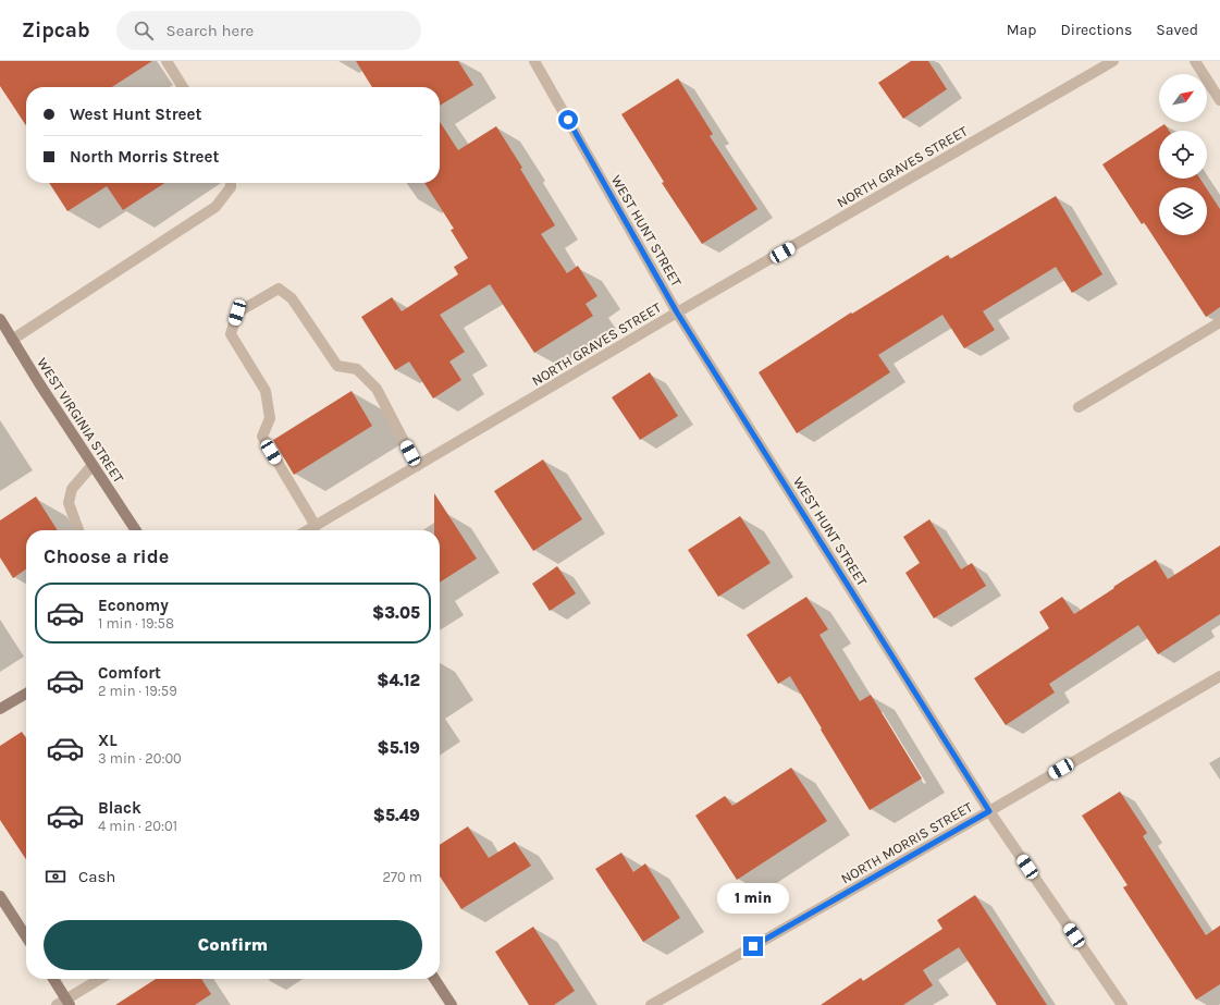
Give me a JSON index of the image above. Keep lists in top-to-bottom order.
{
  "streets": {
    "main road": ["WEST VIRGINIA STREET"],
    "street": ["NORTH GRAVES STREET", "WEST HUNT STREET", "NORTH MORRIS STREET"]
  },
  "crossings": [
    ["NORTH GRAVES STREET", "WEST HUNT STREET"],
    ["WEST HUNT STREET", "NORTH MORRIS STREET"]
  ],
  "north": "top right",
  "page": {
    "header": "Zipcab",
    "search": "Search here",
    "nav": ["Map", "Directions", "Saved"],
    "banner": ["West Hunt Street", "North Morris Street"],
    "heading": "Choose a ride",
    "list": [
      {
        "name": "Economy",
        "note": "1 min · 19:58",
        "value": "$3.05"
      },
      {
        "name": "Comfort",
        "note": "2 min · 19:59",
        "value": "$4.12"
      },
      {
        "name": "XL",
        "note": "3 min · 20:00",
        "value": "$5.19"
      },
      {
        "name": "Black",
        "note": "4 min · 20:01",
        "value": "$5.49"
      }
    ],
    "pay": ["Cash", "270 m"],
    "bubble": "1 min",
    "buttons": "Confirm"
  }
}
